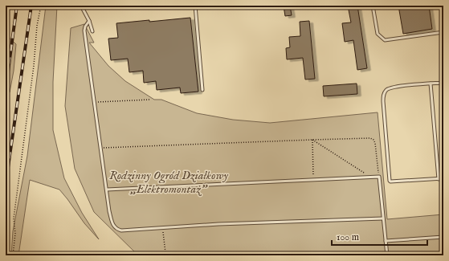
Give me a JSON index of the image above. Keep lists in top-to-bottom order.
{
  "parks": ["Rodzinny Ogród Działkowy „Elektromontaż”"],
  "scale_bar": "100 m"
}
